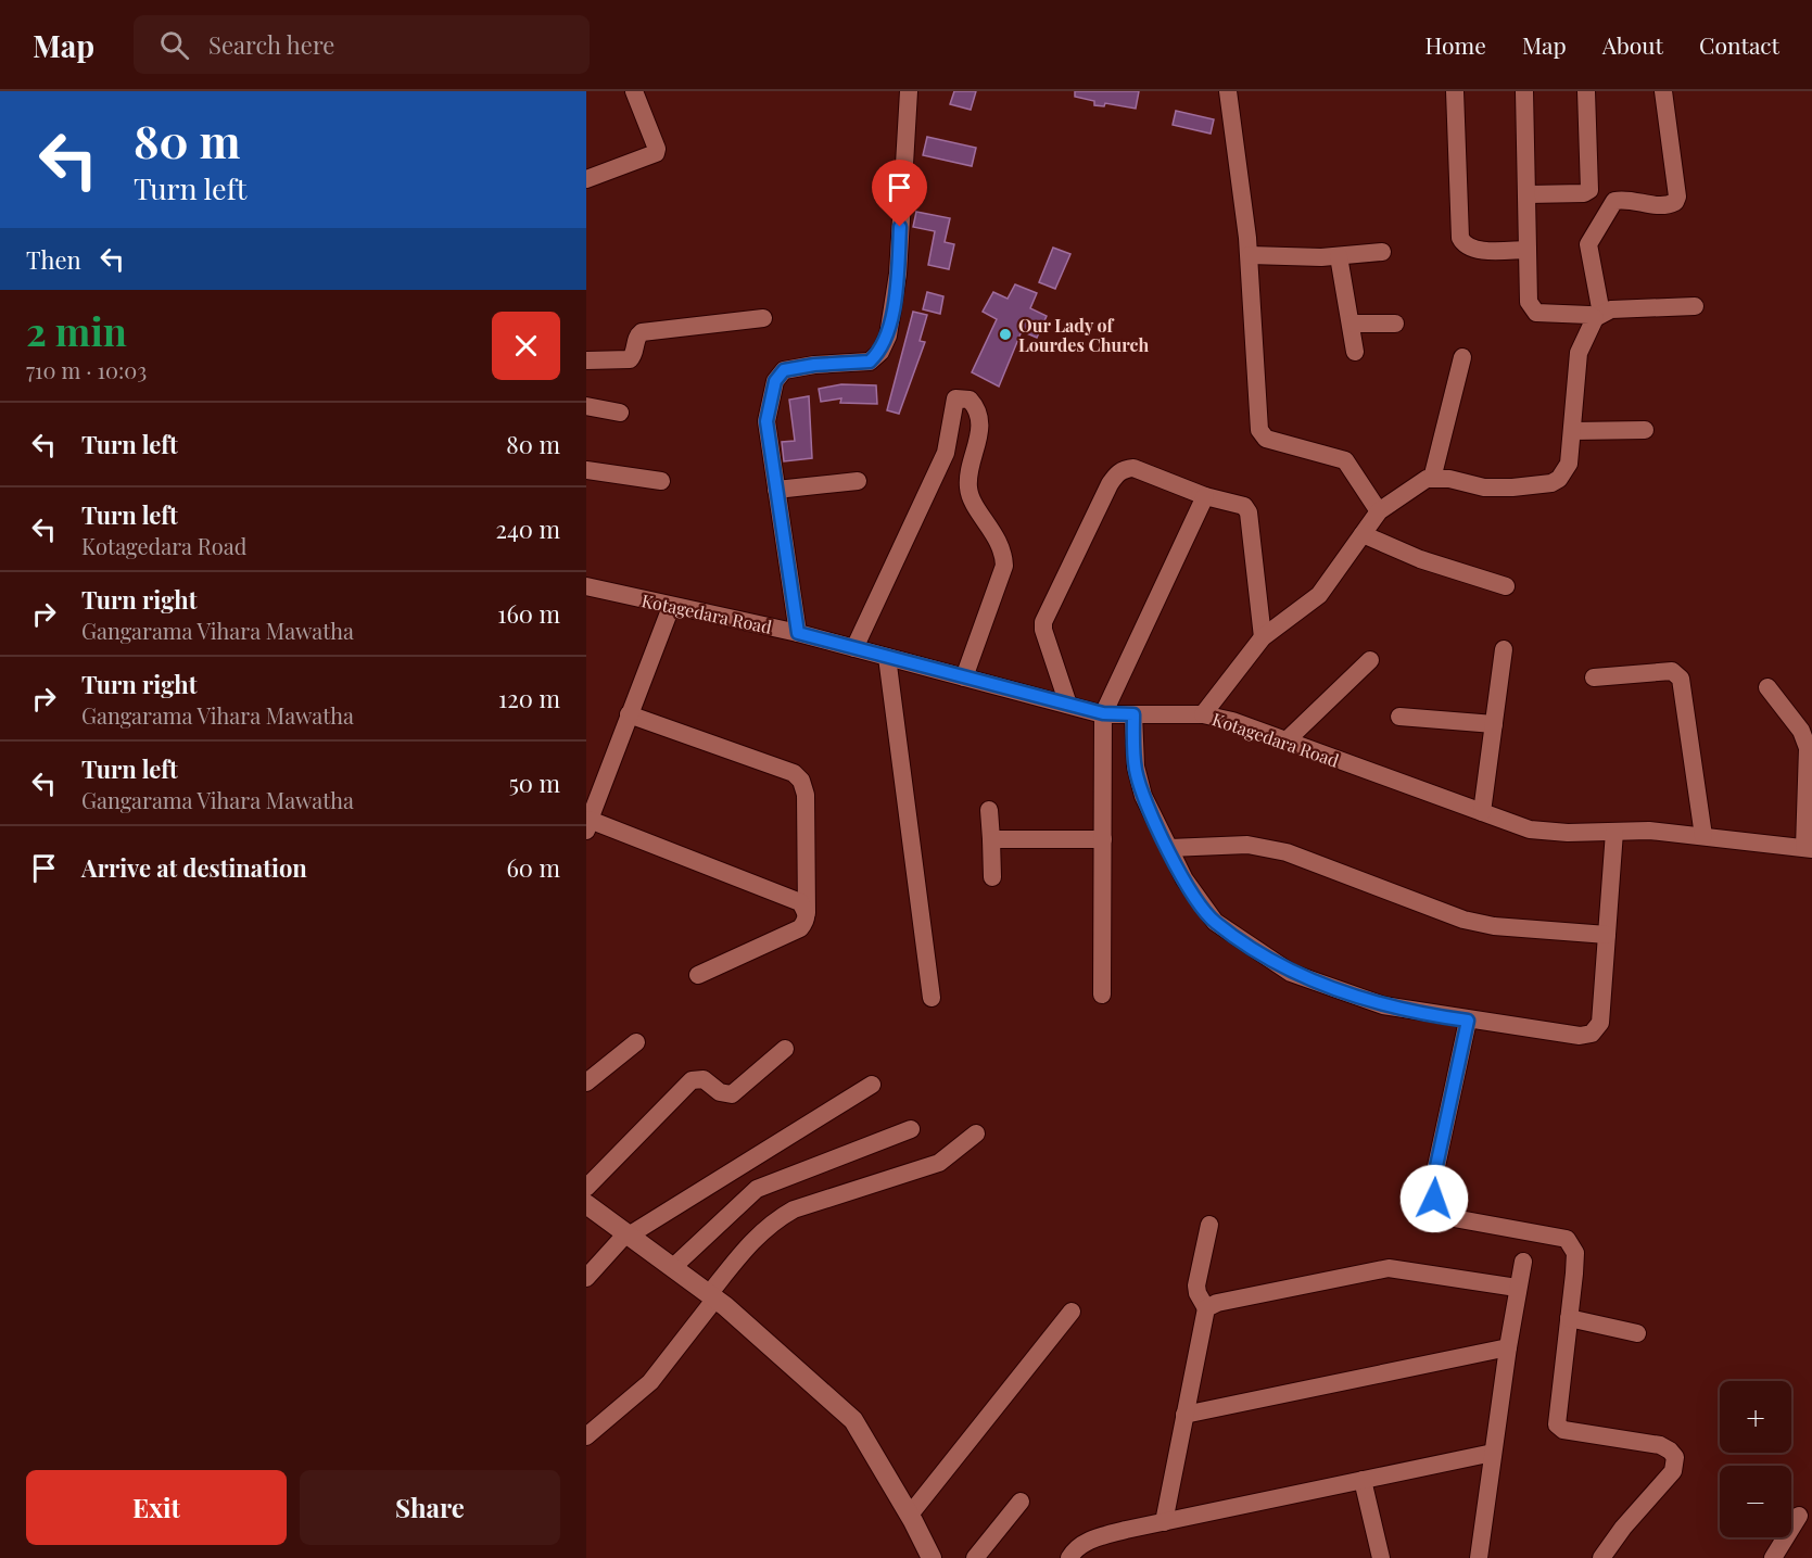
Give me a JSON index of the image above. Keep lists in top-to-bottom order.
{
  "streets": {
    "street": ["Kotagedara Road"]
  },
  "places": ["Our Lady of Lourdes Church"],
  "page": {
    "header": "Map",
    "search": "Search here",
    "nav": [
      "Home",
      "Map",
      "About",
      "Contact"
    ],
    "turn": ["80 m", "Turn left"],
    "then": "Then",
    "heading": ["2 min", "710 m · 10:03"],
    "list": [
      {
        "name": "Turn left",
        "value": "80 m"
      },
      {
        "name": "Turn left",
        "note": "Kotagedara Road",
        "value": "240 m"
      },
      {
        "name": "Turn right",
        "note": "Gangarama Vihara Mawatha",
        "value": "160 m"
      },
      {
        "name": "Turn right",
        "note": "Gangarama Vihara Mawatha",
        "value": "120 m"
      },
      {
        "name": "Turn left",
        "note": "Gangarama Vihara Mawatha",
        "value": "50 m"
      },
      {
        "name": "Arrive at destination",
        "value": "60 m"
      }
    ],
    "map_buttons": ["+", "−"],
    "buttons": ["Exit", "Share"]
  }
}
